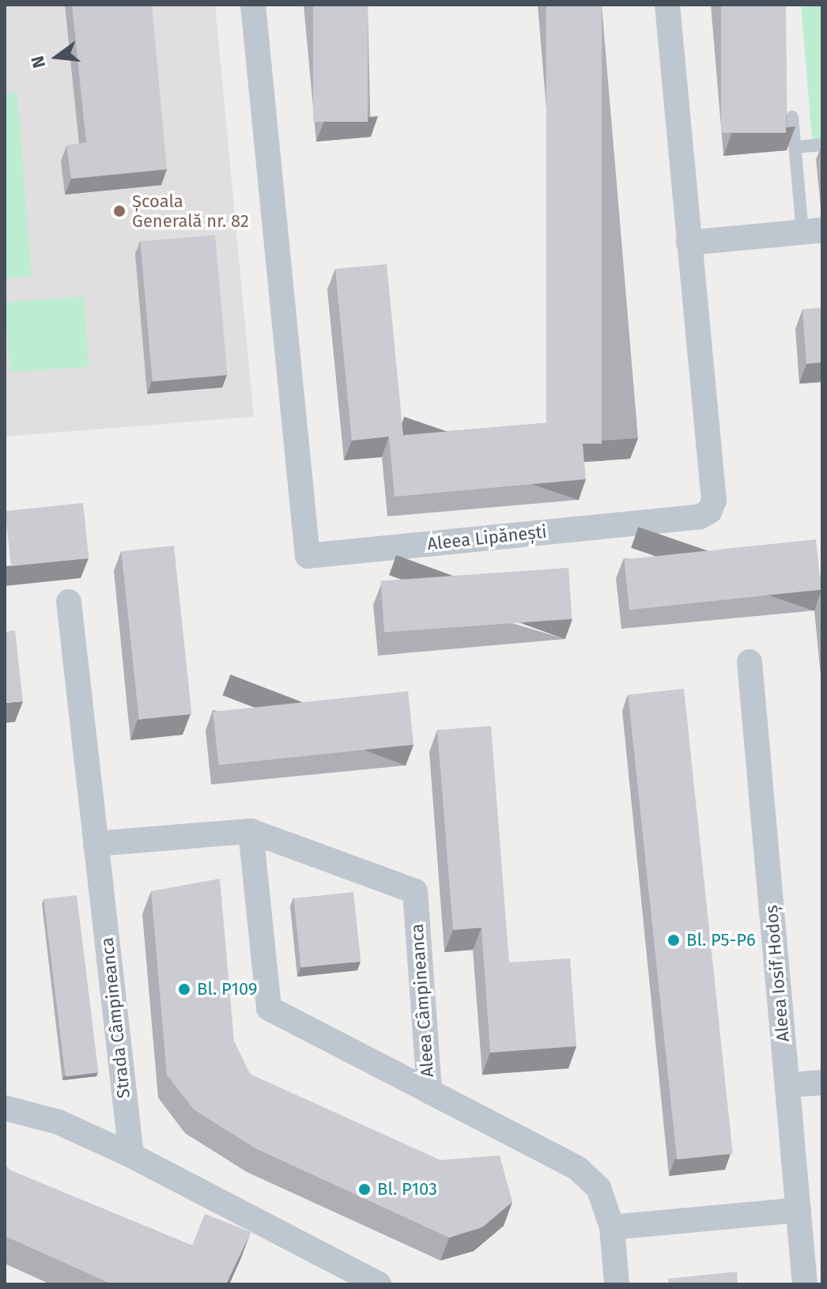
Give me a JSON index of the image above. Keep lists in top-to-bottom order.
{
  "streets": {
    "street": [
      "Aleea Lipănești",
      "Aleea Iosif Hodoș",
      "Aleea Câmpineanca",
      "Strada Câmpineanca"
    ]
  },
  "crossings": [
    ["Aleea Câmpineanca", "Strada Câmpineanca"]
  ],
  "places": [
    "Școala Generală nr. 82",
    "Bl. P5-P6",
    "Bl. P109",
    "Bl. P103"
  ],
  "north": "left"
}
